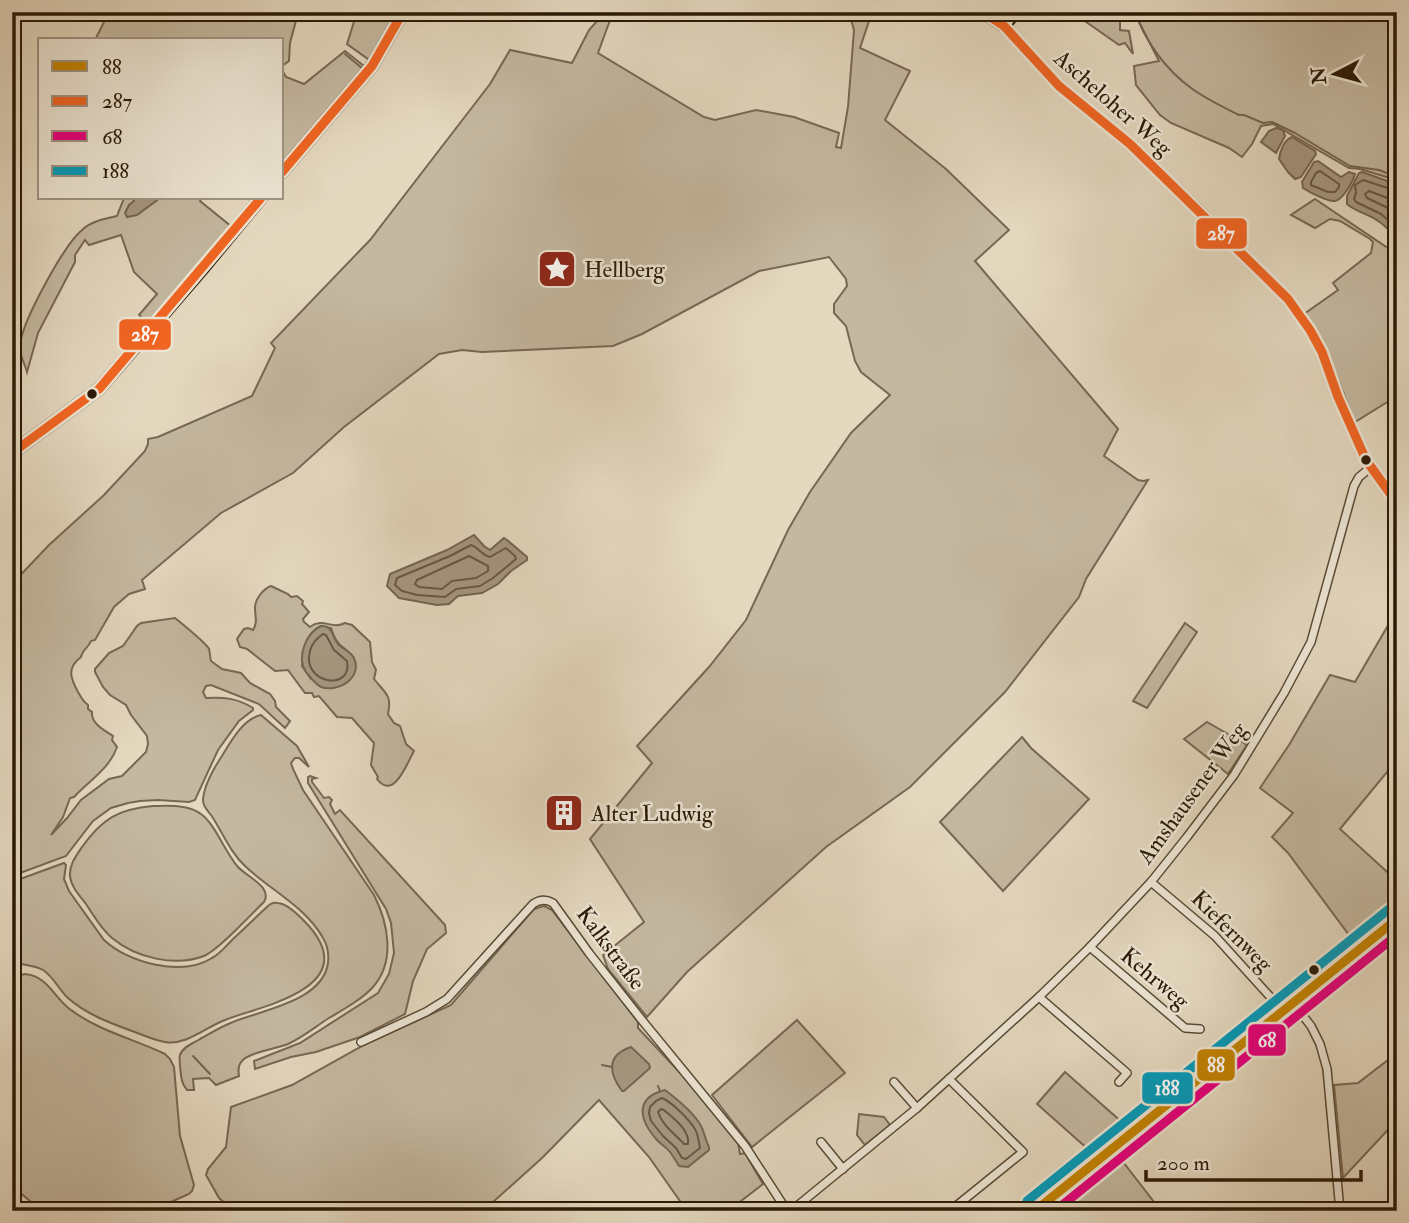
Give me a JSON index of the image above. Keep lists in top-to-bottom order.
{
  "streets": {
    "street": [
      "Ascheloher Weg",
      "Amshausener Weg",
      "Kiefernweg",
      "Kalkstraße",
      "Kehrweg"
    ]
  },
  "crossings": [
    ["Ascheloher Weg", "Amshausener Weg"],
    ["Amshausener Weg", "Kiefernweg"],
    ["Amshausener Weg", "Kalkstraße"],
    ["Amshausener Weg", "Kehrweg"]
  ],
  "places": {
    "place": ["Hellberg"],
    "building": ["Alter Ludwig"]
  },
  "lines": [
    "transit line 287",
    "transit line 188",
    "transit line 88",
    "transit line 68"
  ],
  "legend": [
    "88",
    "287",
    "68",
    "188"
  ],
  "scale_bar": "200 m",
  "north": "left"
}
